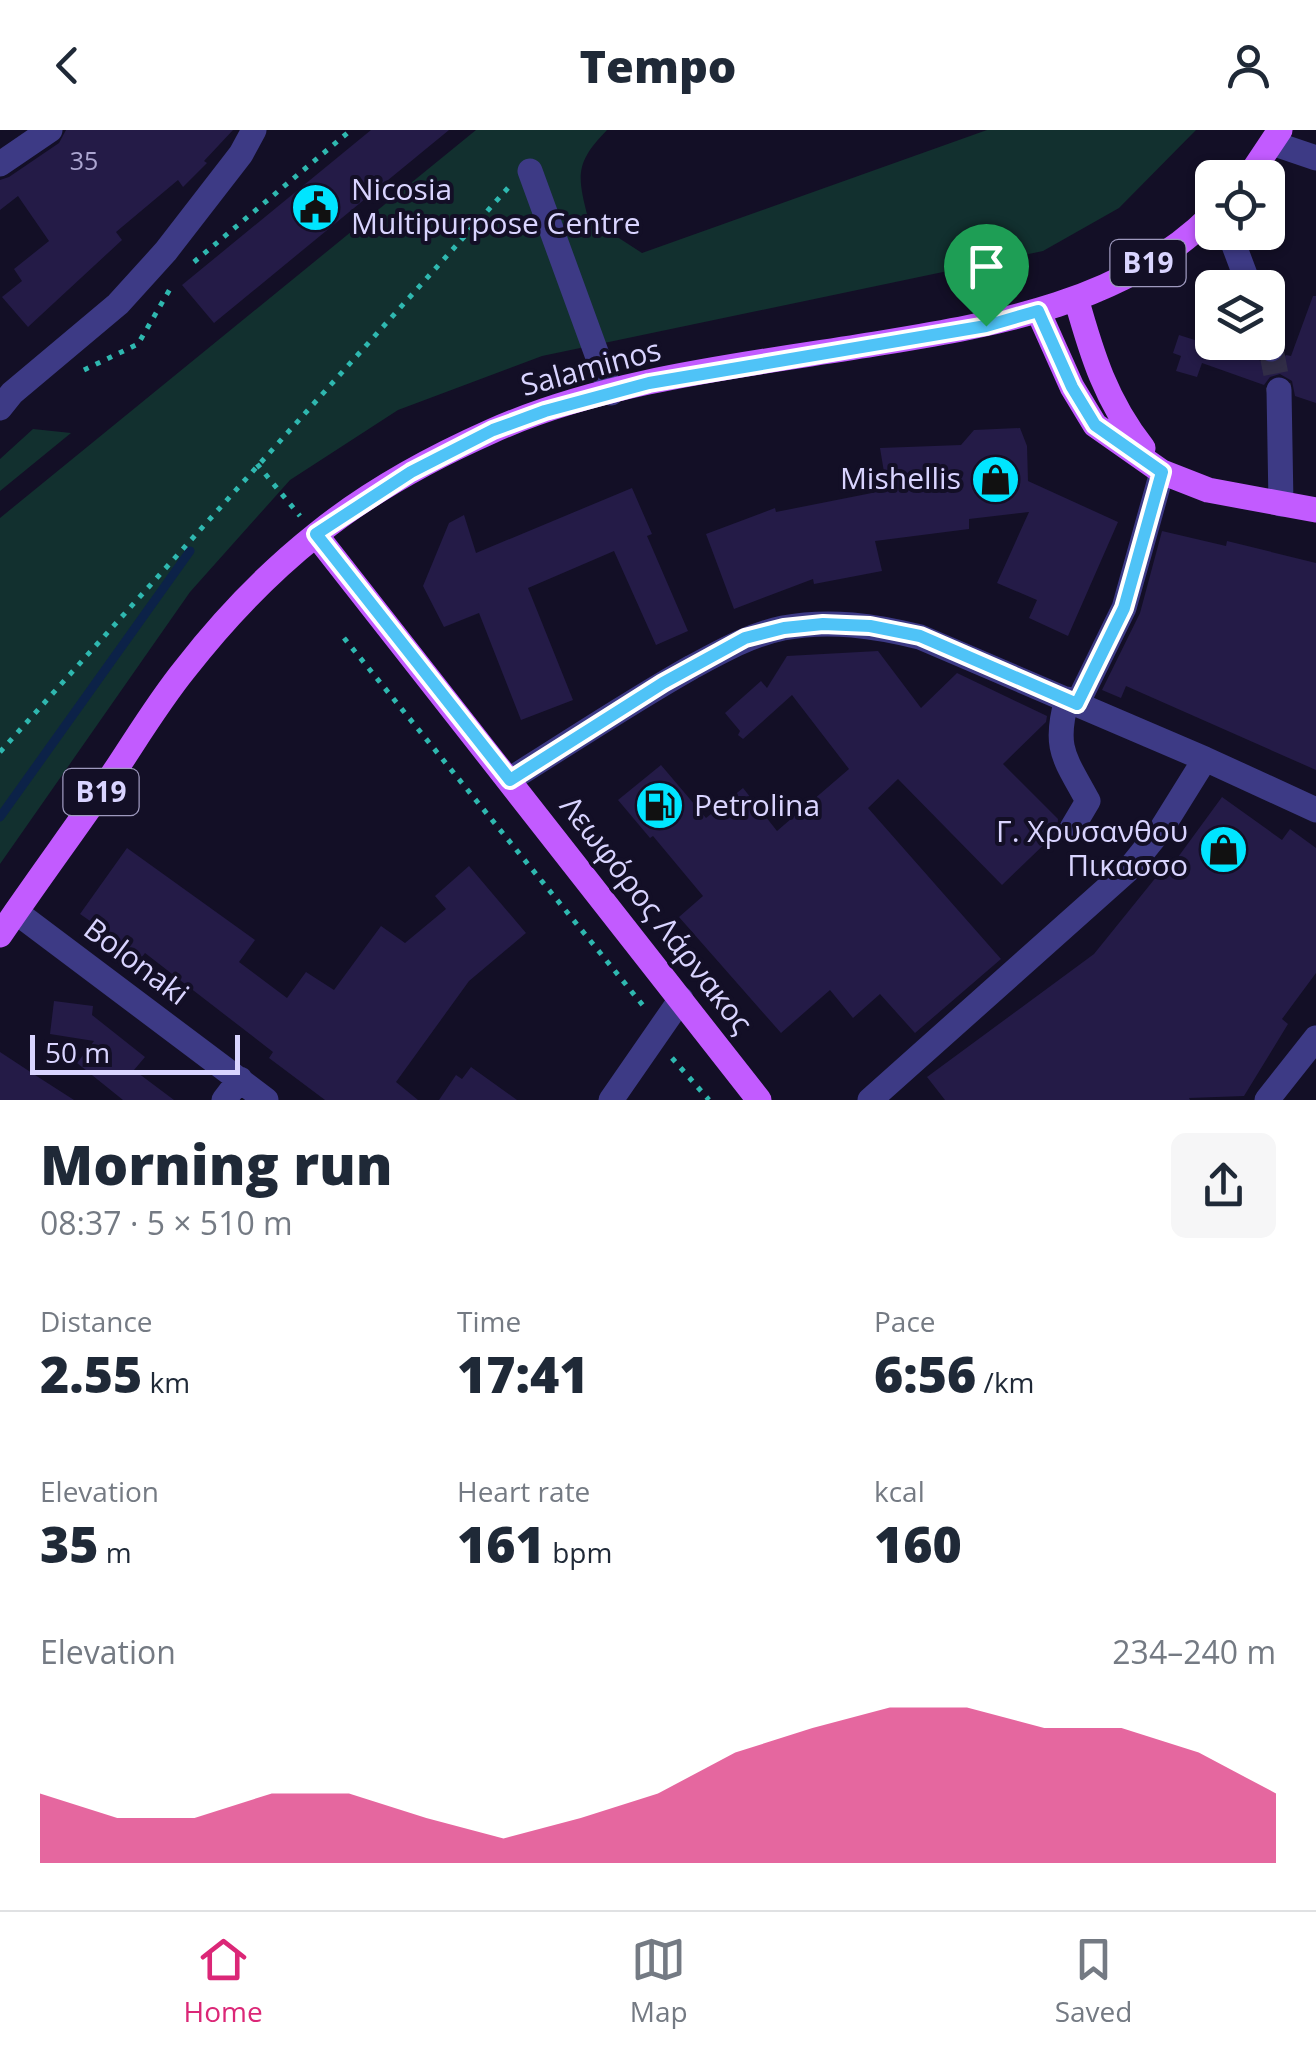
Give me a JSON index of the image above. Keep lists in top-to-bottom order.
{
  "streets": {
    "main road": ["B19", "Salaminos", "Λεωφόρος Λάρνακος"],
    "street": ["Bolonaki"]
  },
  "crossings": [
    ["Salaminos", "Λεωφόρος Λάρνακος"],
    ["Salaminos", "Bolonaki"]
  ],
  "places": {
    "public building": ["Nicosia Multipurpose Centre"],
    "shop": ["Mishellis", "Γ. Χρυσανθου Πικασσο"],
    "fuel station": ["Petrolina"]
  },
  "house_numbers": ["35"],
  "scale_bar": "50 m",
  "page": {
    "header": "Tempo",
    "scale": "50 m",
    "heading": ["Morning run", "08:37 · 5 × 510 m"],
    "stats": [
      ["Distance", "2.55 km"],
      ["Time", "17:41"],
      ["Pace", "6:56 /km"],
      ["Elevation", "35 m"],
      ["Heart rate", "161 bpm"],
      ["kcal", "160"]
    ],
    "chart": ["Elevation", "234–240 m"],
    "tabs": ["Home", "Map", "Saved"]
  }
}
